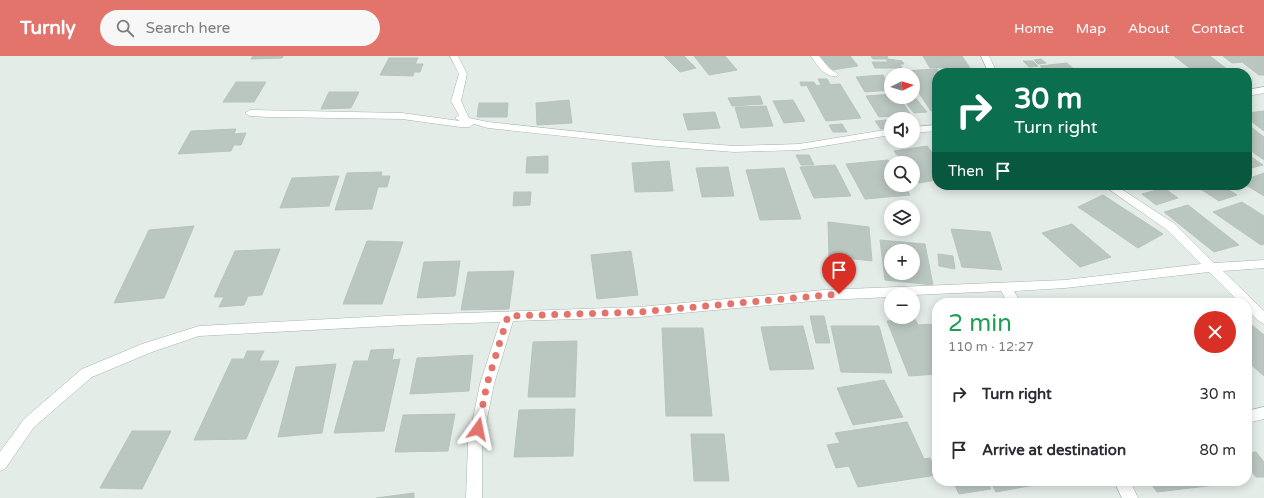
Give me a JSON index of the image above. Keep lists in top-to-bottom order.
{
  "north": "right",
  "page": {
    "header": "Turnly",
    "search": "Search here",
    "nav": [
      "Home",
      "Map",
      "About",
      "Contact"
    ],
    "map_buttons": ["+", "−"],
    "turn": ["30 m", "Turn right"],
    "then": "Then",
    "heading": ["2 min", "110 m · 12:27"],
    "list": [
      {
        "name": "Turn right",
        "value": "30 m"
      },
      {
        "name": "Arrive at destination",
        "value": "80 m"
      }
    ]
  }
}
